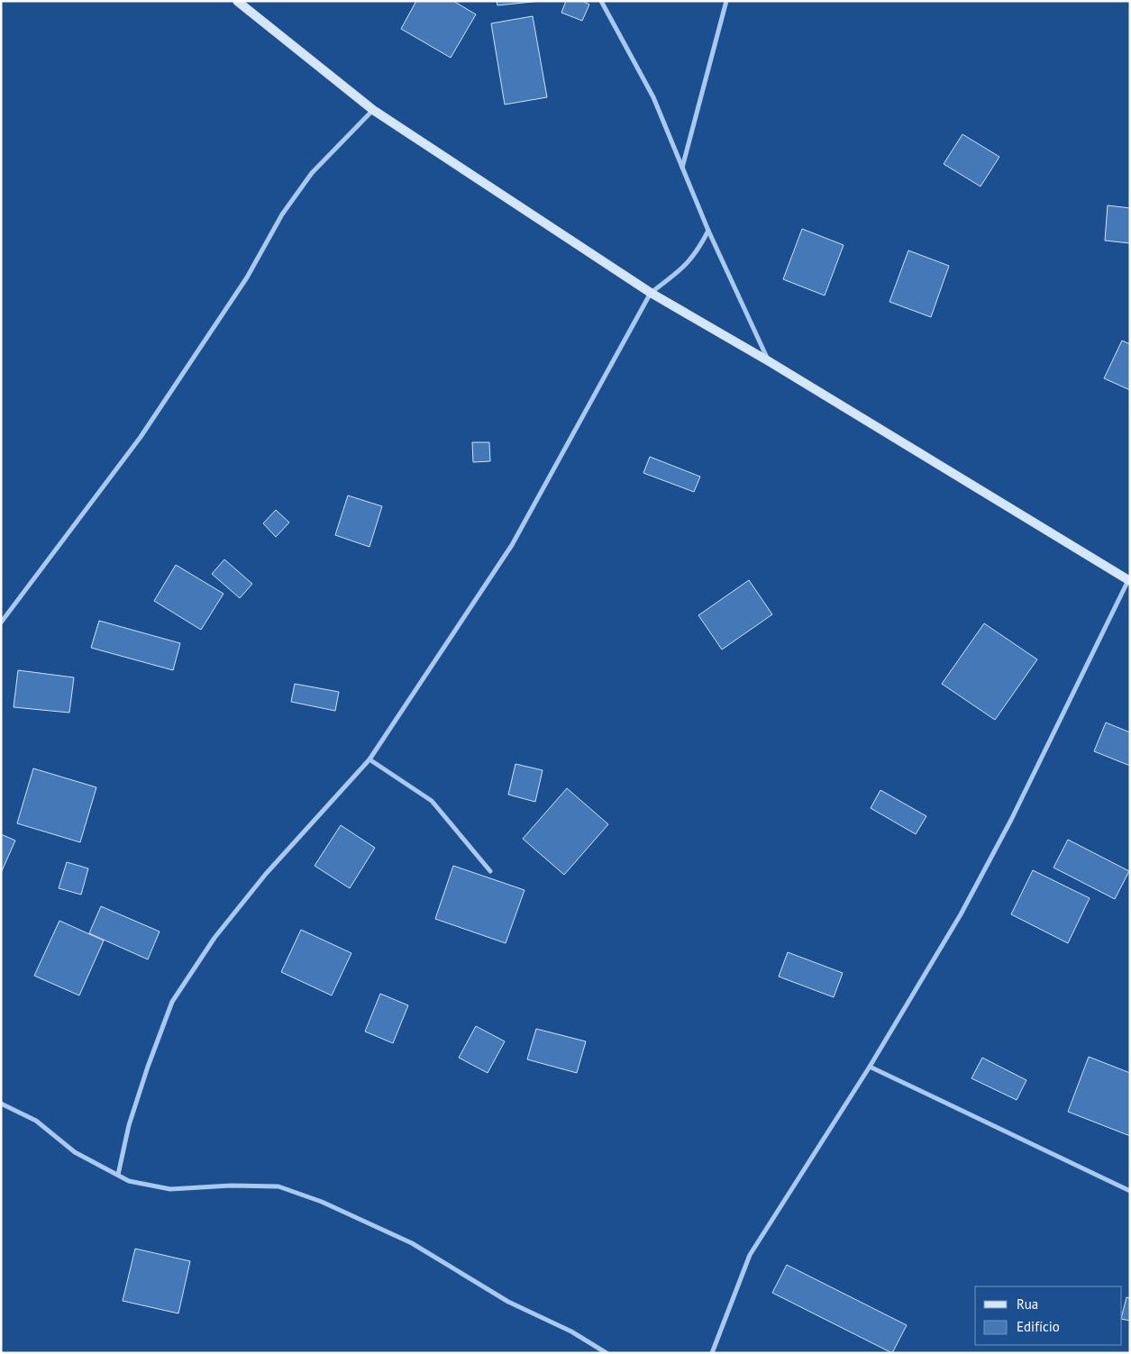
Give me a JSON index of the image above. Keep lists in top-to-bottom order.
{
  "legend": ["Rua", "Edifício"]
}
